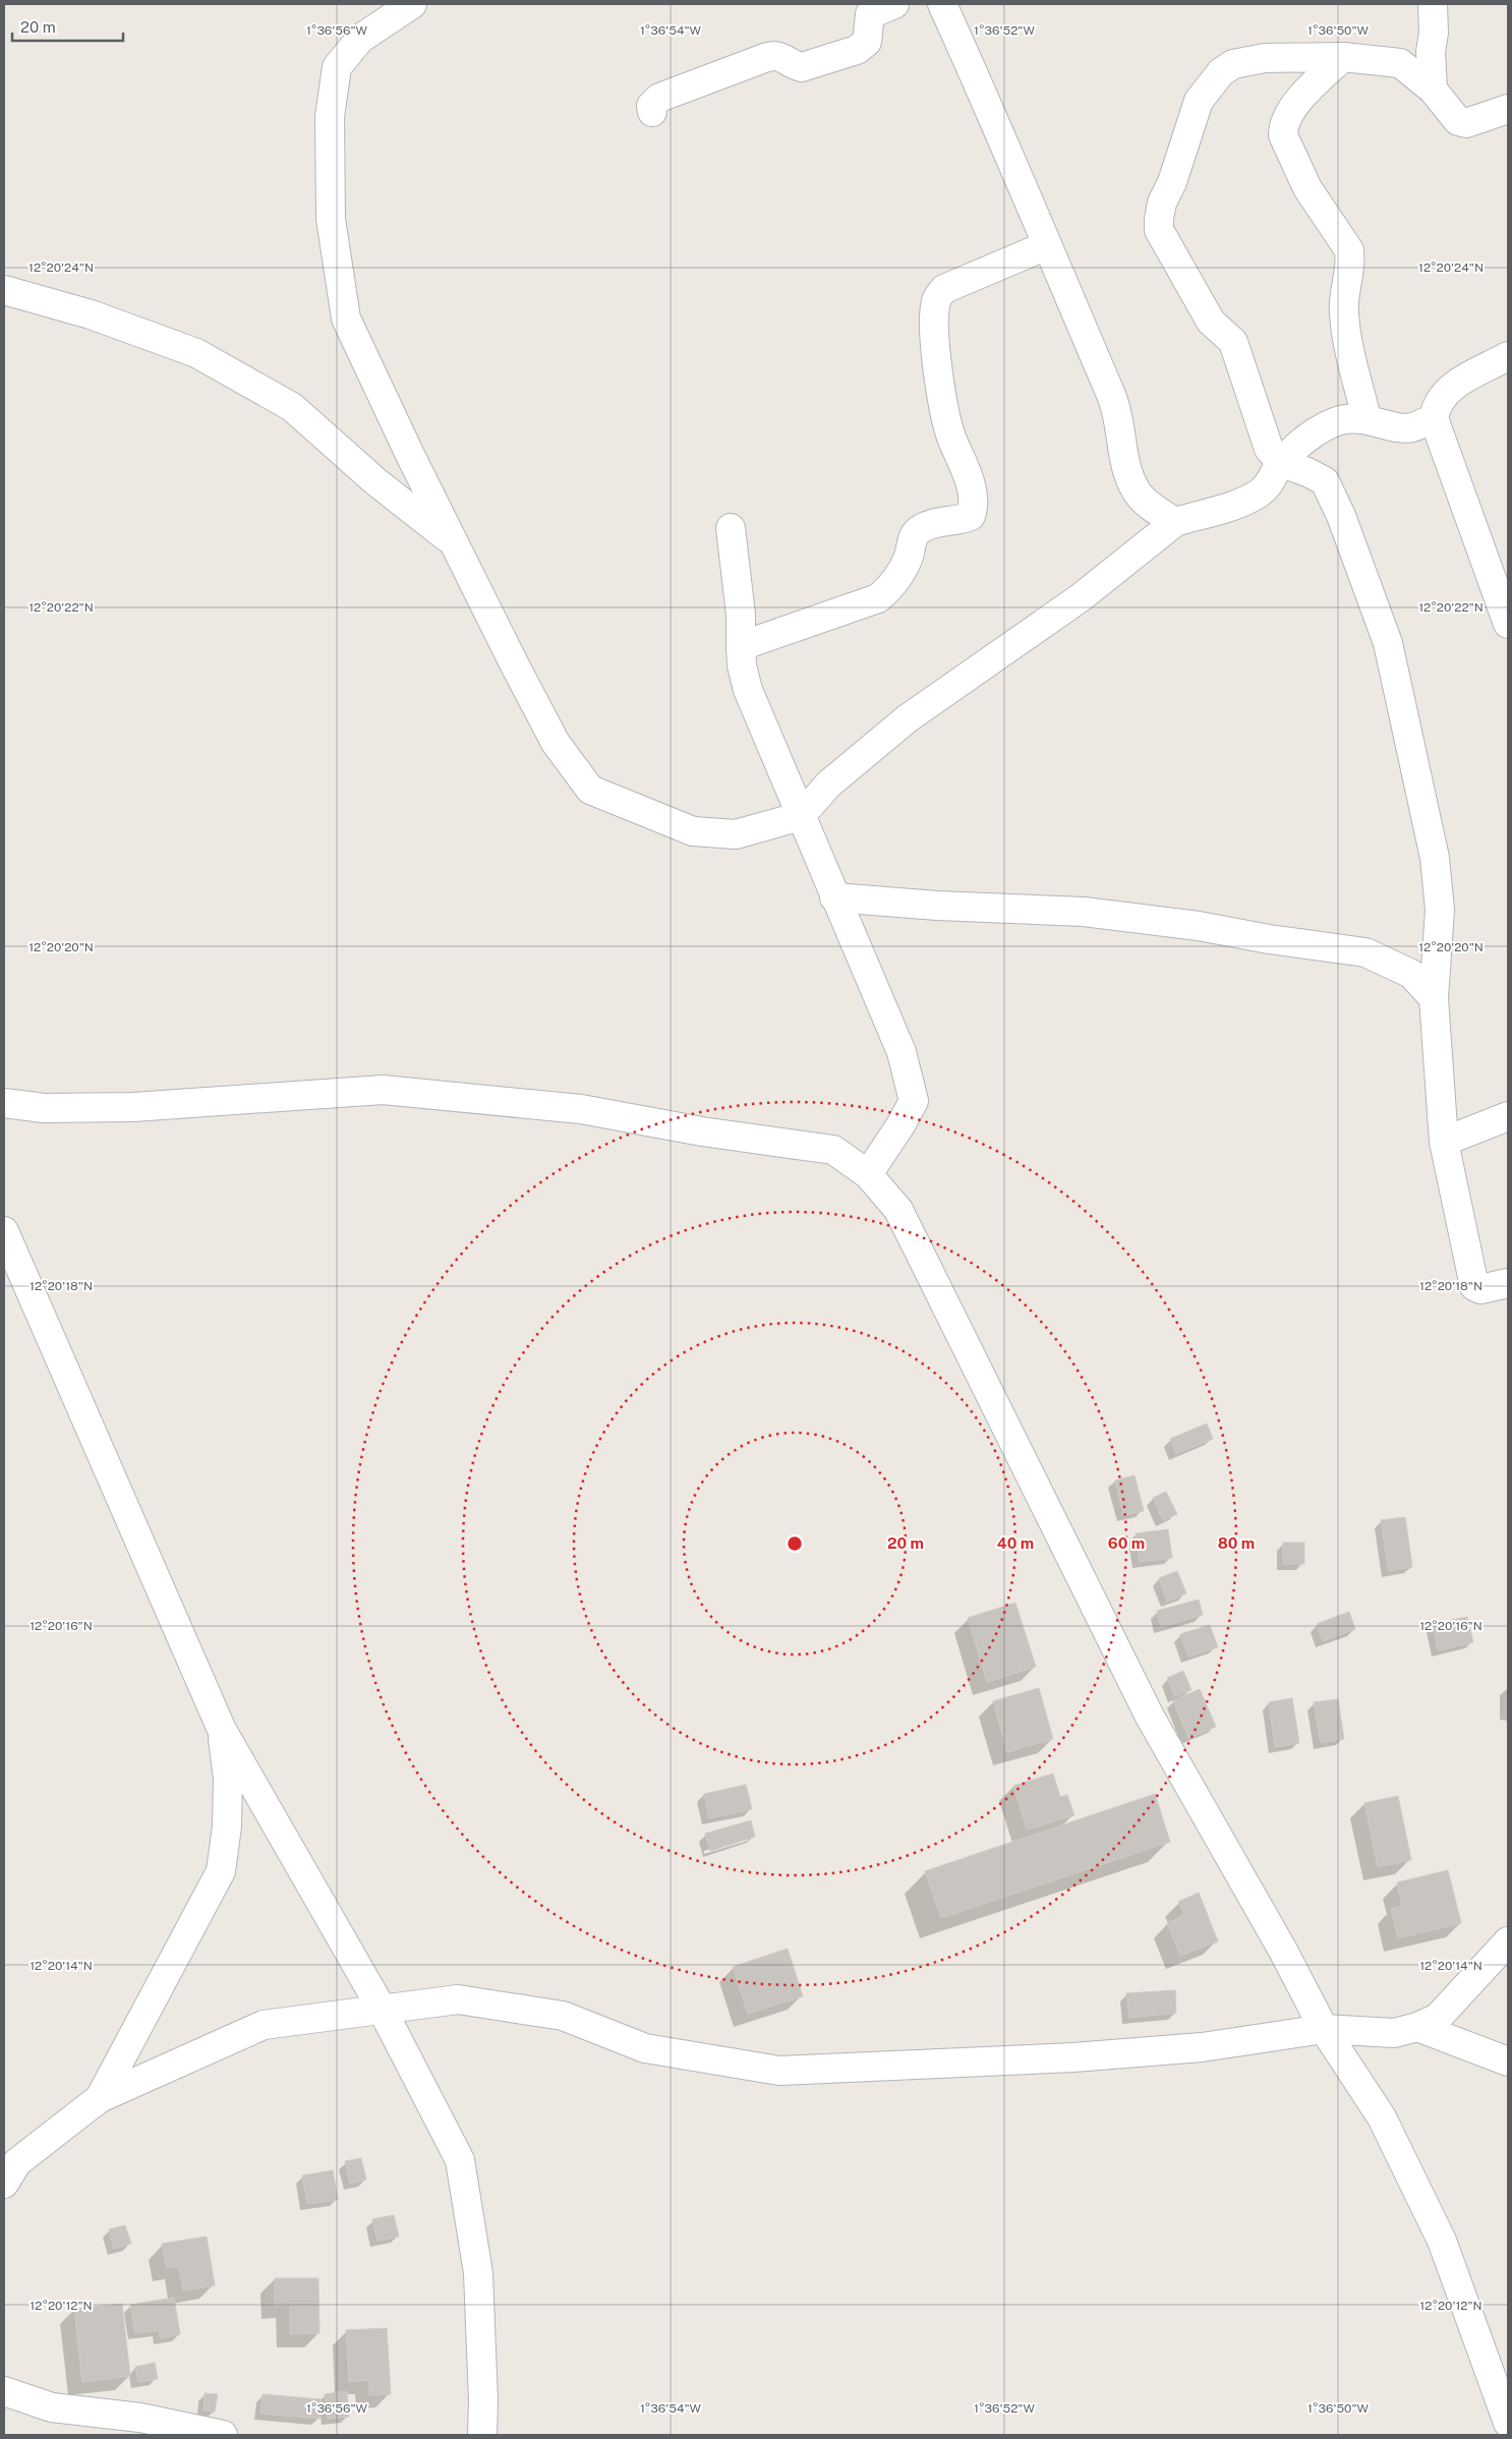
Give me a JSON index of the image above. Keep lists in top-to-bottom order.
{
  "scale_bar": "20 m",
  "coordinates": [
    "1°36'56\"W",
    "1°36'54\"W",
    "1°36'52\"W",
    "1°36'50\"W",
    "12°20'24\"N",
    "12°20'22\"N",
    "12°20'20\"N",
    "12°20'18\"N",
    "12°20'16\"N",
    "12°20'14\"N",
    "12°20'12\"N"
  ],
  "rings": [
    "20 m",
    "40 m",
    "60 m",
    "80 m"
  ]
}
